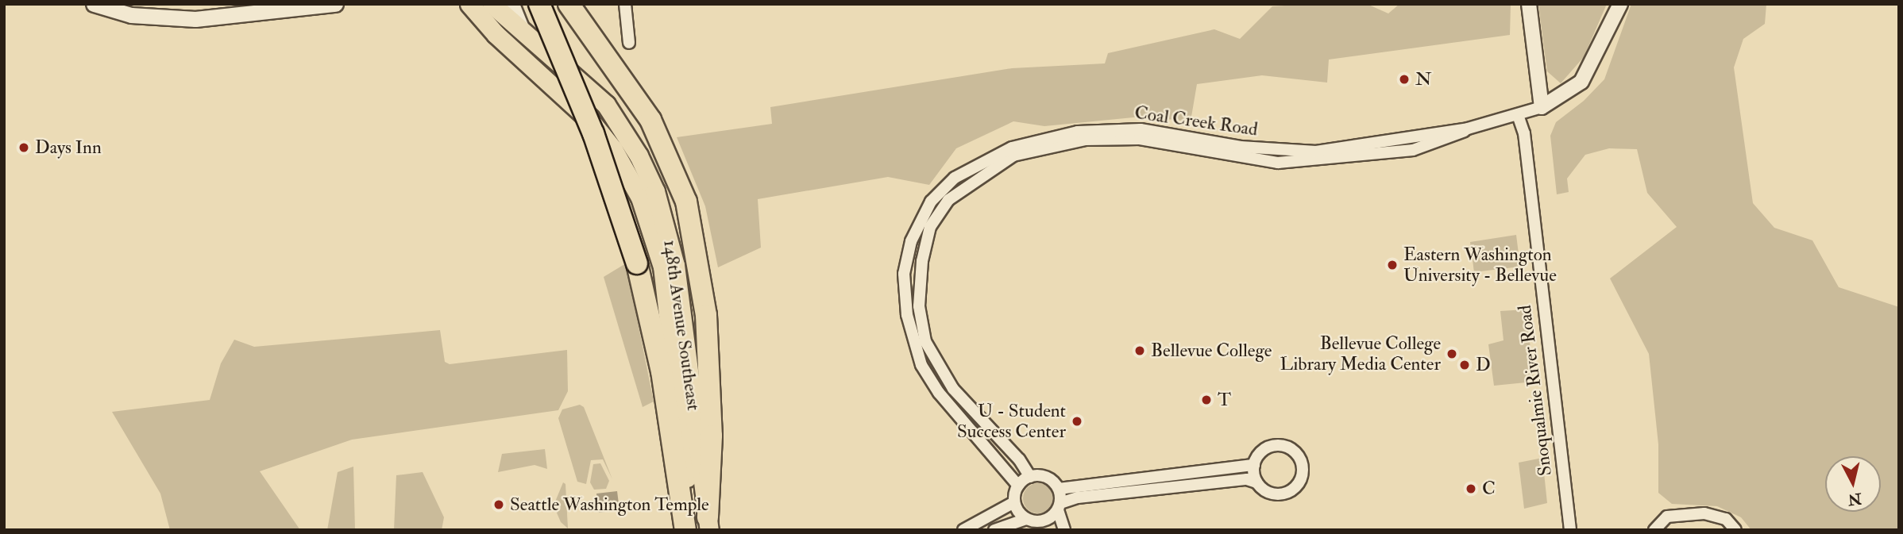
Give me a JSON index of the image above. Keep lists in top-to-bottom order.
{
  "streets": {
    "main road": ["148th Avenue Southeast"],
    "street": ["Coal Creek Road", "Snoqualmie River Road"]
  },
  "crossings": [
    ["Coal Creek Road", "Snoqualmie River Road"]
  ],
  "places": [
    "N",
    "Days Inn",
    "Eastern Washington University - Bellevue",
    "Bellevue College",
    "Bellevue College Library Media Center",
    "D",
    "T",
    "U - Student Success Center",
    "C",
    "Seattle Washington Temple"
  ],
  "north": "bottom"
}
